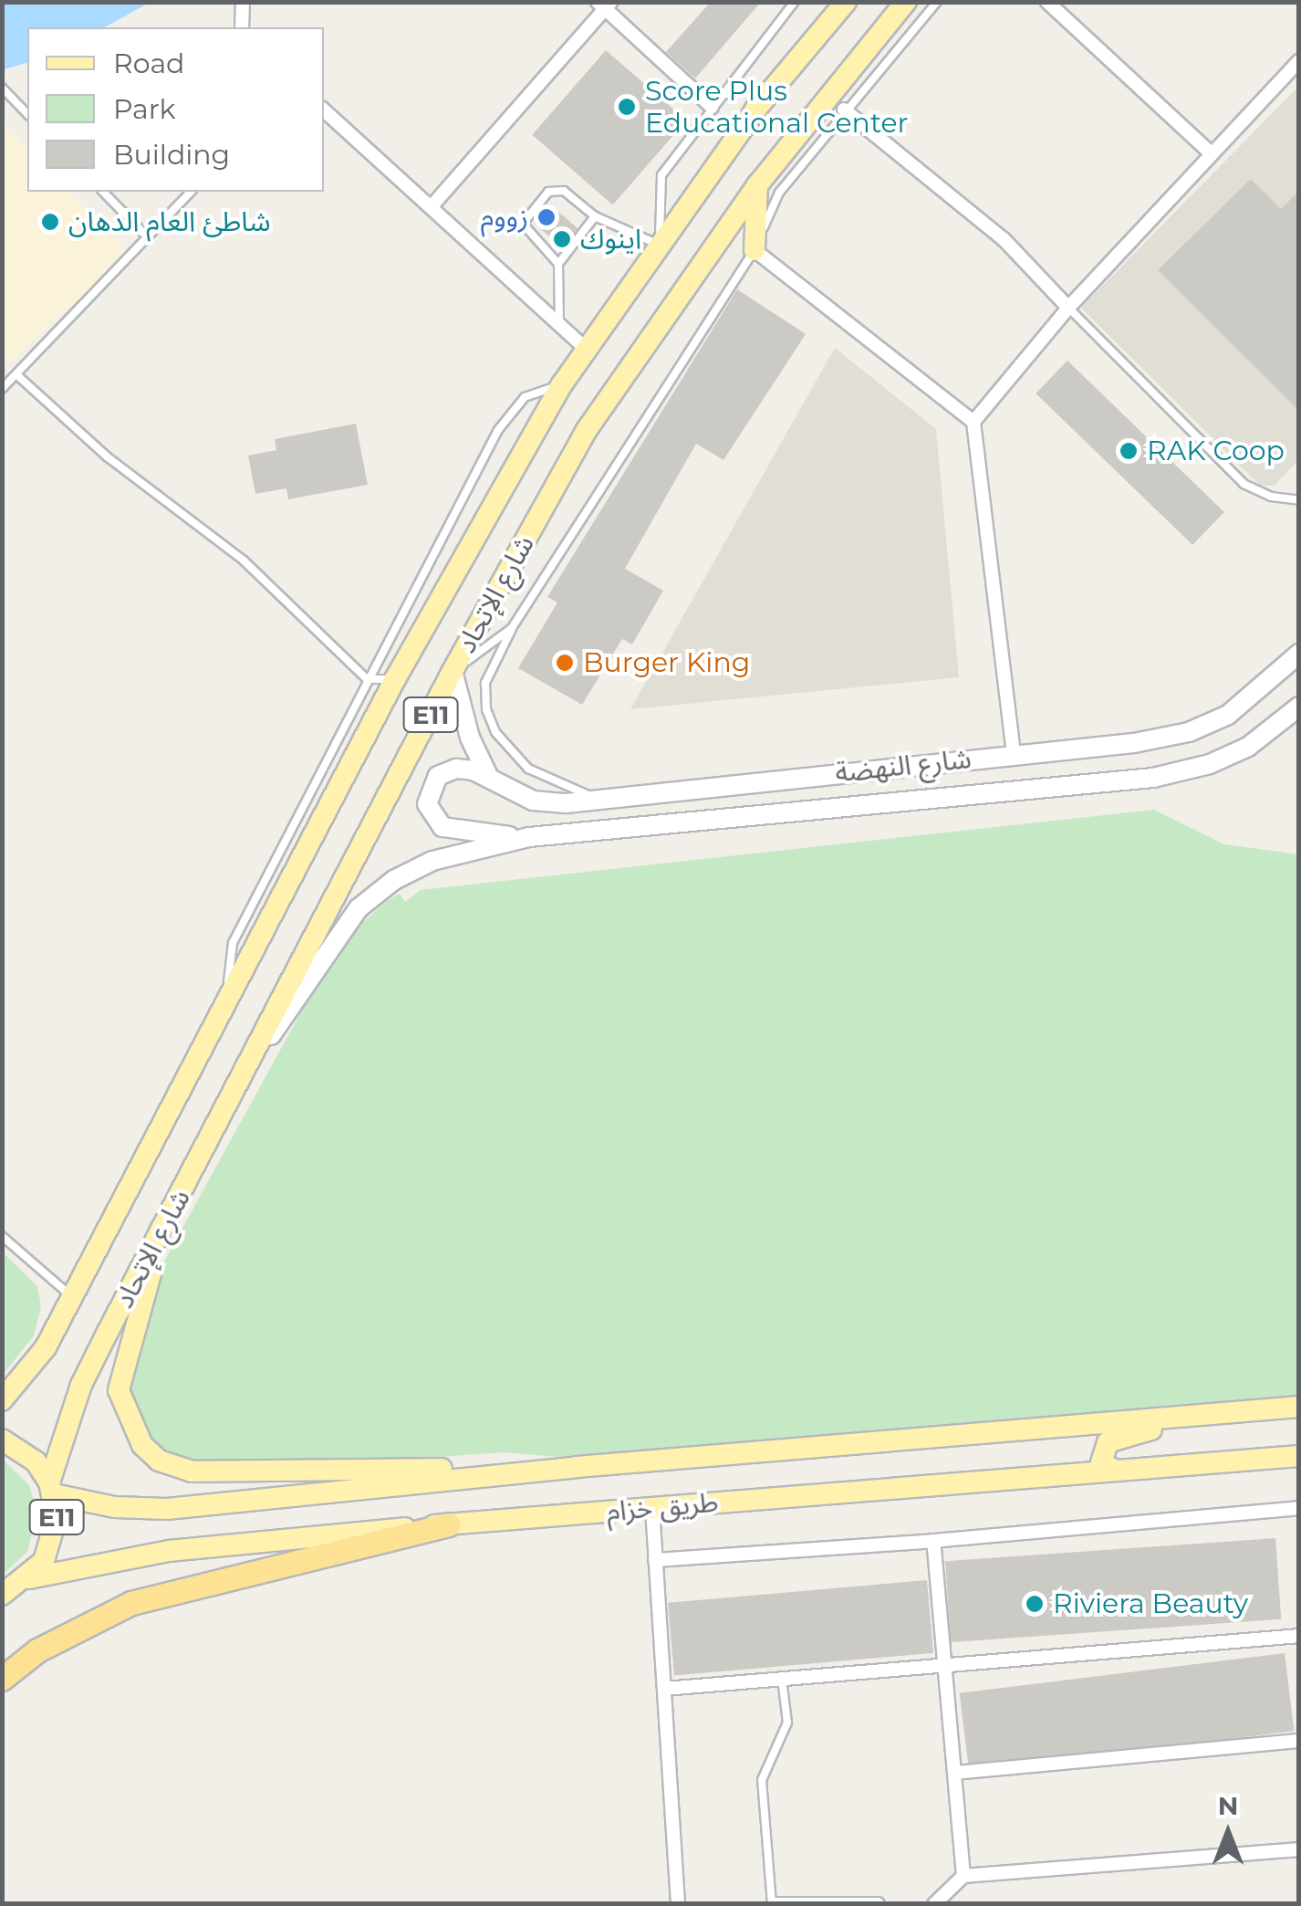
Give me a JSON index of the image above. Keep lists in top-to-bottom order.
{
  "streets": {
    "main road": [
      "شارع الإتحاد",
      "E11",
      "شارع النهضة",
      "طريق خزام"
    ]
  },
  "crossings": [
    ["شارع الإتحاد", "E11"],
    ["شارع الإتحاد", "طريق خزام"],
    ["E11", "طريق خزام"]
  ],
  "places": [
    "Score Plus Educational Center",
    "زووم",
    "شاطئ العام الدهان",
    "اينوك",
    "RAK Coop",
    "Burger King",
    "Riviera Beauty"
  ],
  "legend": ["Road", "Park", "Building"],
  "north": "top"
}
